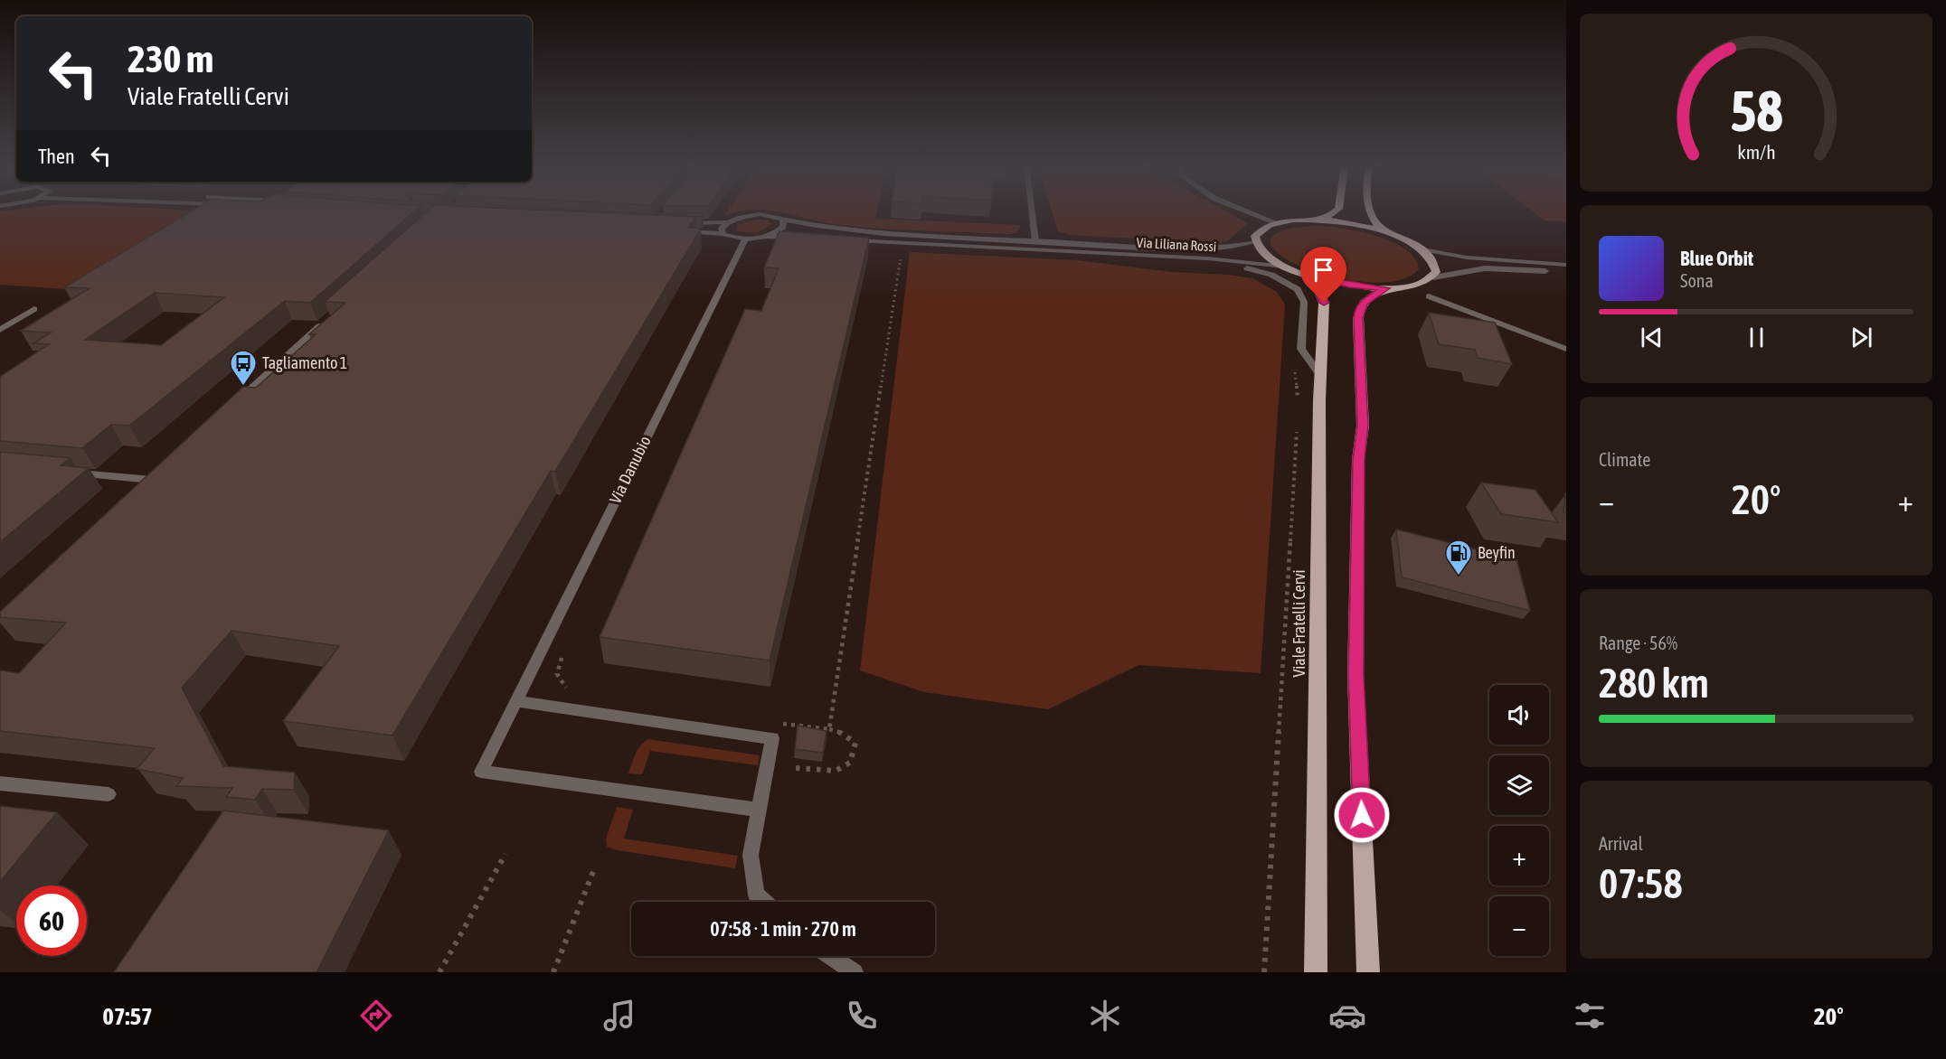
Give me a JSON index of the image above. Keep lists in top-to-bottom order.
{
  "streets": {
    "main road": ["Viale Fratelli Cervi"],
    "street": ["Via Liliana Rossi", "Via Danubio"]
  },
  "places": {
    "bus stop": ["Tagliamento 1"],
    "fuel station": ["Beyfin"]
  },
  "page": {
    "turn": ["230 m", "Viale Fratelli Cervi"],
    "then": "Then",
    "song": ["Blue Orbit", "Sona"],
    "tile": [
      "Climate",
      ["Range · 56%", "280 km"],
      ["Arrival", "07:58"]
    ],
    "heat": ["−", "20°", "+"],
    "map_buttons": ["+", "−"],
    "limit": "60",
    "trip": "07:58 · 1 min · 270 m",
    "tabs": ["07:57", "20°"],
    "gauge": ["58", "km/h"]
  }
}
